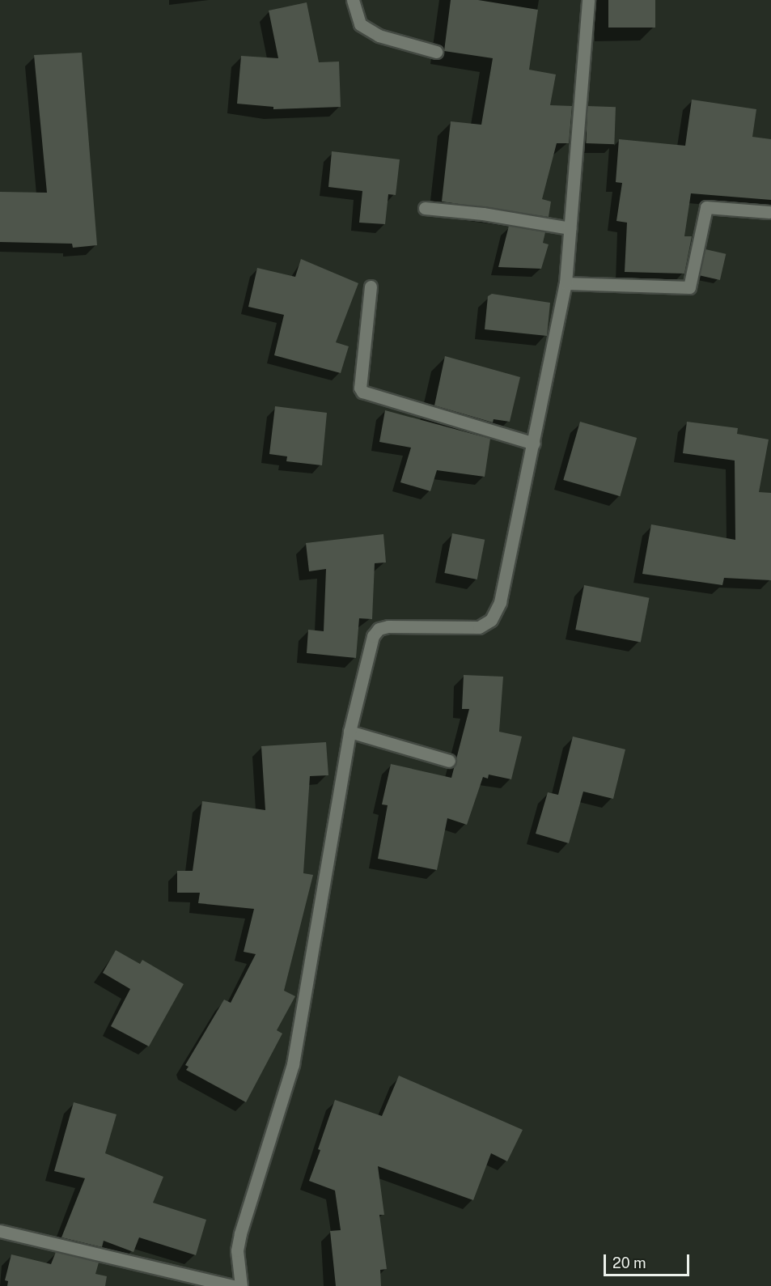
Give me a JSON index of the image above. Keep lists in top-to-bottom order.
{
  "scale_bar": "20 m"
}
